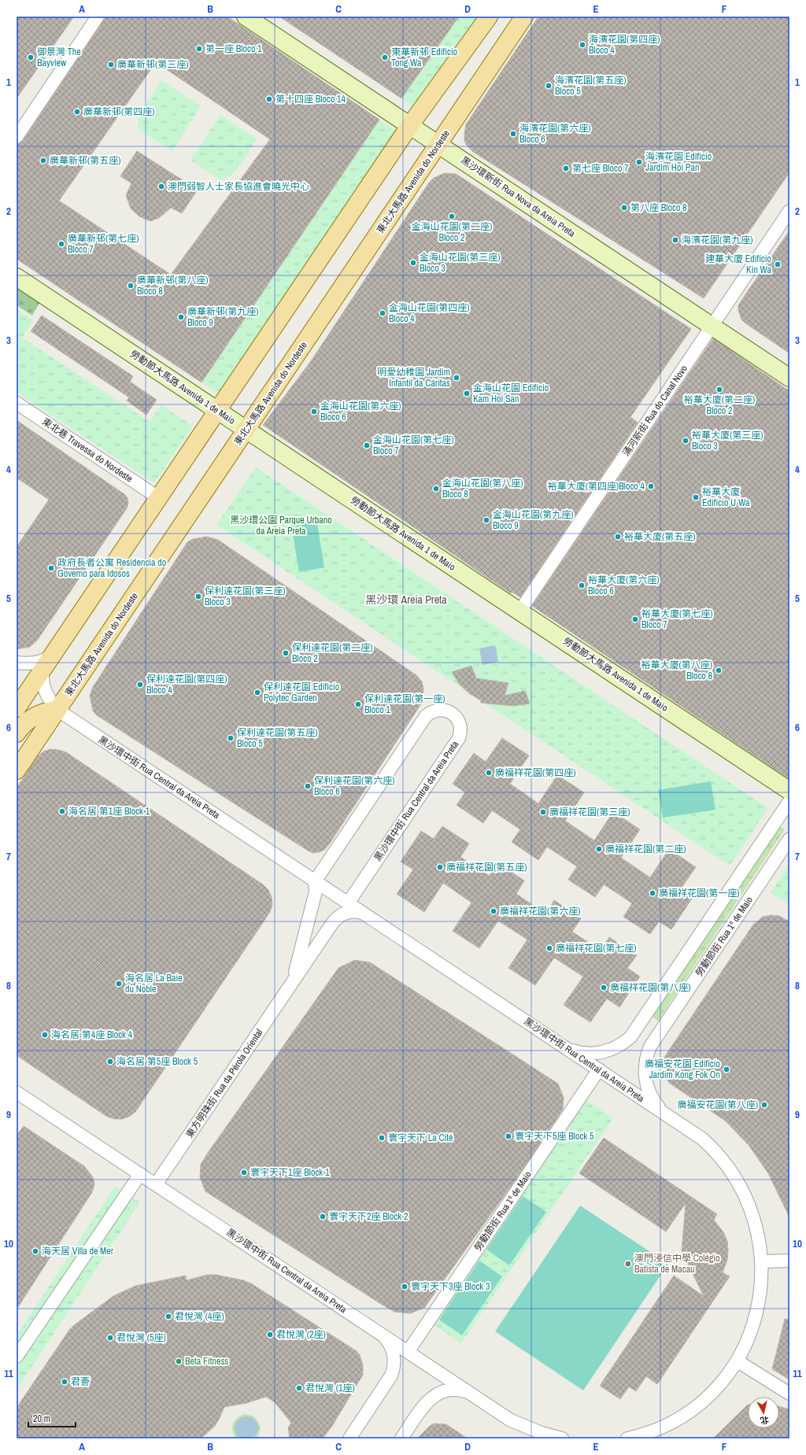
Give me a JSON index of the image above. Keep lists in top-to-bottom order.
{
  "streets": {
    "main road": ["東北大馬路 Avenida do Nordeste"],
    "street": [
      "黑沙環新街 Rua Nova da Areia Preta",
      "勞動節大馬路 Avenida 1 de Maio",
      "涌河新街 Rua do Canal Novo",
      "東北巷 Travessa do Nordeste",
      "黑沙環中街 Rua Central da Areia Preta",
      "勞動節街 Rua 1º de Maio",
      "東方明珠街 Rua da Pérola Oriental"
    ]
  },
  "crossings": [
    ["東北大馬路 Avenida do Nordeste", "黑沙環新街 Rua Nova da Areia Preta"],
    ["東北大馬路 Avenida do Nordeste", "勞動節大馬路 Avenida 1 de Maio"],
    ["東北大馬路 Avenida do Nordeste", "黑沙環中街 Rua Central da Areia Preta"],
    ["黑沙環新街 Rua Nova da Areia Preta", "涌河新街 Rua do Canal Novo"],
    ["勞動節大馬路 Avenida 1 de Maio", "涌河新街 Rua do Canal Novo"],
    ["黑沙環中街 Rua Central da Areia Preta", "勞動節街 Rua 1º de Maio"],
    ["黑沙環中街 Rua Central da Areia Preta", "東方明珠街 Rua da Pérola Oriental"]
  ],
  "districts": ["黑沙環 Areia Preta"],
  "parks": ["黑沙環公園 Parque Urbano da Areia Preta"],
  "places": [
    "海濱花園(第四座) Bloco 4",
    "第一座 Bloco 1",
    "御景灣 The Bayview",
    "東華新邨 Edifício Tong Wa",
    "廣華新邨(第三座)",
    "海濱花園(第五座) Bloco 5",
    "第十四座 Bloco 14",
    "廣華新邨(第四座)",
    "海濱花園(第六座) Bloco 6",
    "廣華新邨(第五座)",
    "海濱花園 Edifício Jardim Hoi Pan",
    "第七座 Bloco 7",
    "澳門弱智人士家長協進會曉光中心",
    "第八座 Bloco 8",
    "金海山花園(第二座) Bloco 2",
    "海濱花園(第九座)",
    "廣華新邨(第七座) Bloco 7",
    "金海山花園(第三座) Bloco 3",
    "建華大廈 Edifício Kin Wa",
    "廣華新邨(第八座) Bloco 8",
    "金海山花園(第四座) Bloco 4",
    "廣華新邨(第九座) Bloco 9",
    "明愛幼稚園 Jardim Infantil da Cáritas",
    "裕華大廈(第二座) Bloco 2",
    "金海山花園 Edifício Kam Hoi San",
    "金海山花園(第六座) Bloco 6",
    "裕華大廈(第三座) Bloco 3",
    "金海山花園(第七座) Bloco 7",
    "裕華大廈(第四座)Bloco 4",
    "金海山花園(第八座) Bloco 8",
    "裕華大廈 Edifício U Wa",
    "金海山花園(第九座) Bloco 9",
    "裕華大廈(第五座)",
    "政府長者公寓 Residencia do Governo para Idosos",
    "裕華大廈(第六座) Bloco 6",
    "保利達花園(第三座) Bloco 3",
    "裕華大廈(第七座) Bloco 7",
    "保利達花園(第二座) Bloco 2",
    "裕華大廈(第八座) Bloco 8",
    "保利達花園(第四座) Bloco 4",
    "保利達花園 Edificío Polytec Garden",
    "保利達花園(第一座) Bloco 1",
    "保利達花園(第五座) Bloco 5",
    "廣福祥花園(第四座)",
    "保利達花園(第六座) Bloco 6",
    "海名居 第1座 Block 1",
    "廣福祥花園(第三座)",
    "廣福祥花園(第二座)",
    "廣福祥花園(第五座)",
    "廣福祥花園(第一座)",
    "廣福祥花園(第六座)",
    "廣福祥花園(第七座)",
    "海名居 La Baie du Noble",
    "廣福祥花園(第八座)",
    "海名居 第4座 Block 4",
    "海名居 第5座 Block 5",
    "廣福安花園 Edificío Jardim Kong Fok On",
    "廣福安花園(第八座)",
    "寰宇天下5座 Block 5",
    "寰宇天下 La Cité",
    "寰宇天下1座 Block 1",
    "寰宇天下2座 Block 2",
    "海天居 Villa de Mer",
    "澳門浸信中學 Colégio Batista de Macau",
    "寰宇天下3座 Block 3",
    "君悅灣 (4座)",
    "君悅灣 (2座)",
    "君悅灣 (5座)",
    "Beta Fitness",
    "君薈",
    "君悅灣 (1座)"
  ],
  "scale_bar": "20 m",
  "north": "bottom",
  "grid": {
    "columns": [
      "A",
      "B",
      "C",
      "D",
      "E",
      "F"
    ],
    "rows": [
      "1",
      "2",
      "3",
      "4",
      "5",
      "6",
      "7",
      "8",
      "9",
      "10",
      "11"
    ]
  }
}
